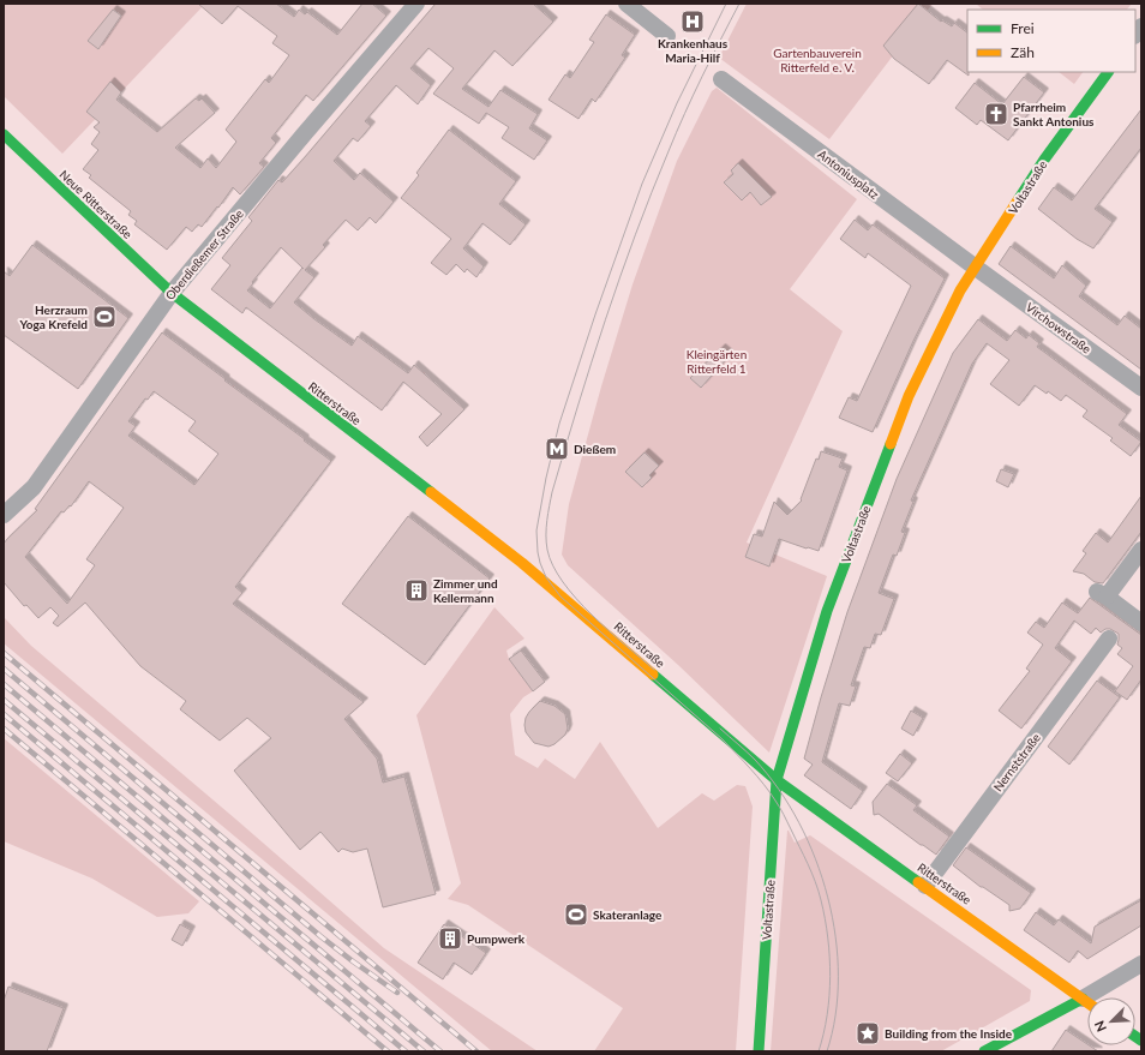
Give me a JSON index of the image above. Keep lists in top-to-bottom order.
{
  "streets": {
    "main road": ["Voltastraße", "Neue Ritterstraße", "Ritterstraße"],
    "street": [
      "Antoniusplatz",
      "Oberdießemer Straße",
      "Virchowstraße",
      "Nernststraße"
    ]
  },
  "crossings": [
    ["Antoniusplatz", "Voltastraße"],
    ["Antoniusplatz", "Virchowstraße"],
    ["Voltastraße", "Virchowstraße"],
    ["Voltastraße", "Ritterstraße"],
    ["Neue Ritterstraße", "Oberdießemer Straße"],
    ["Neue Ritterstraße", "Ritterstraße"],
    ["Oberdießemer Straße", "Ritterstraße"],
    ["Ritterstraße", "Nernststraße"]
  ],
  "parks": ["Gartenbauverein Ritterfeld e. V.", "Kleingärten Ritterfeld 1"],
  "places": {
    "hospital": ["Krankenhaus Maria-Hilf"],
    "church": ["Pfarrheim Sankt Antonius"],
    "sports": ["Herzraum Yoga Krefeld", "Skateranlage"],
    "metro station": ["Dießem"],
    "building": ["Zimmer und Kellermann", "Pumpwerk"],
    "place": ["Building from the Inside"]
  },
  "legend": ["Frei", "Zäh"],
  "north": "bottom left"
}
